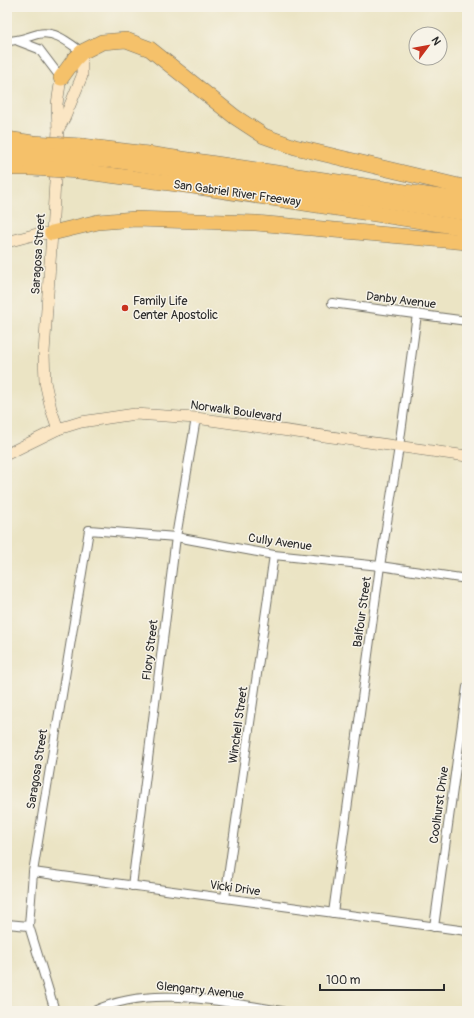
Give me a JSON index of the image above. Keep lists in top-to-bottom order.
{
  "streets": {
    "highway": ["San Gabriel River Freeway"],
    "main road": ["Saragosa Street", "Norwalk Boulevard"],
    "street": [
      "Danby Avenue",
      "Cully Avenue",
      "Balfour Street",
      "Flory Street",
      "Winchell Street",
      "Coolhurst Drive",
      "Vicki Drive",
      "Glengarry Avenue"
    ]
  },
  "crossings": [
    ["Saragosa Street", "Norwalk Boulevard"],
    ["Saragosa Street", "Cully Avenue"],
    ["Saragosa Street", "Vicki Drive"],
    ["Danby Avenue", "Balfour Street"],
    ["Norwalk Boulevard", "Balfour Street"],
    ["Norwalk Boulevard", "Flory Street"],
    ["Cully Avenue", "Balfour Street"],
    ["Cully Avenue", "Flory Street"],
    ["Cully Avenue", "Winchell Street"],
    ["Balfour Street", "Vicki Drive"],
    ["Flory Street", "Vicki Drive"],
    ["Winchell Street", "Vicki Drive"],
    ["Coolhurst Drive", "Vicki Drive"]
  ],
  "places": ["Family Life Center Apostolic"],
  "scale_bar": "100 m",
  "north": "top right"
}
